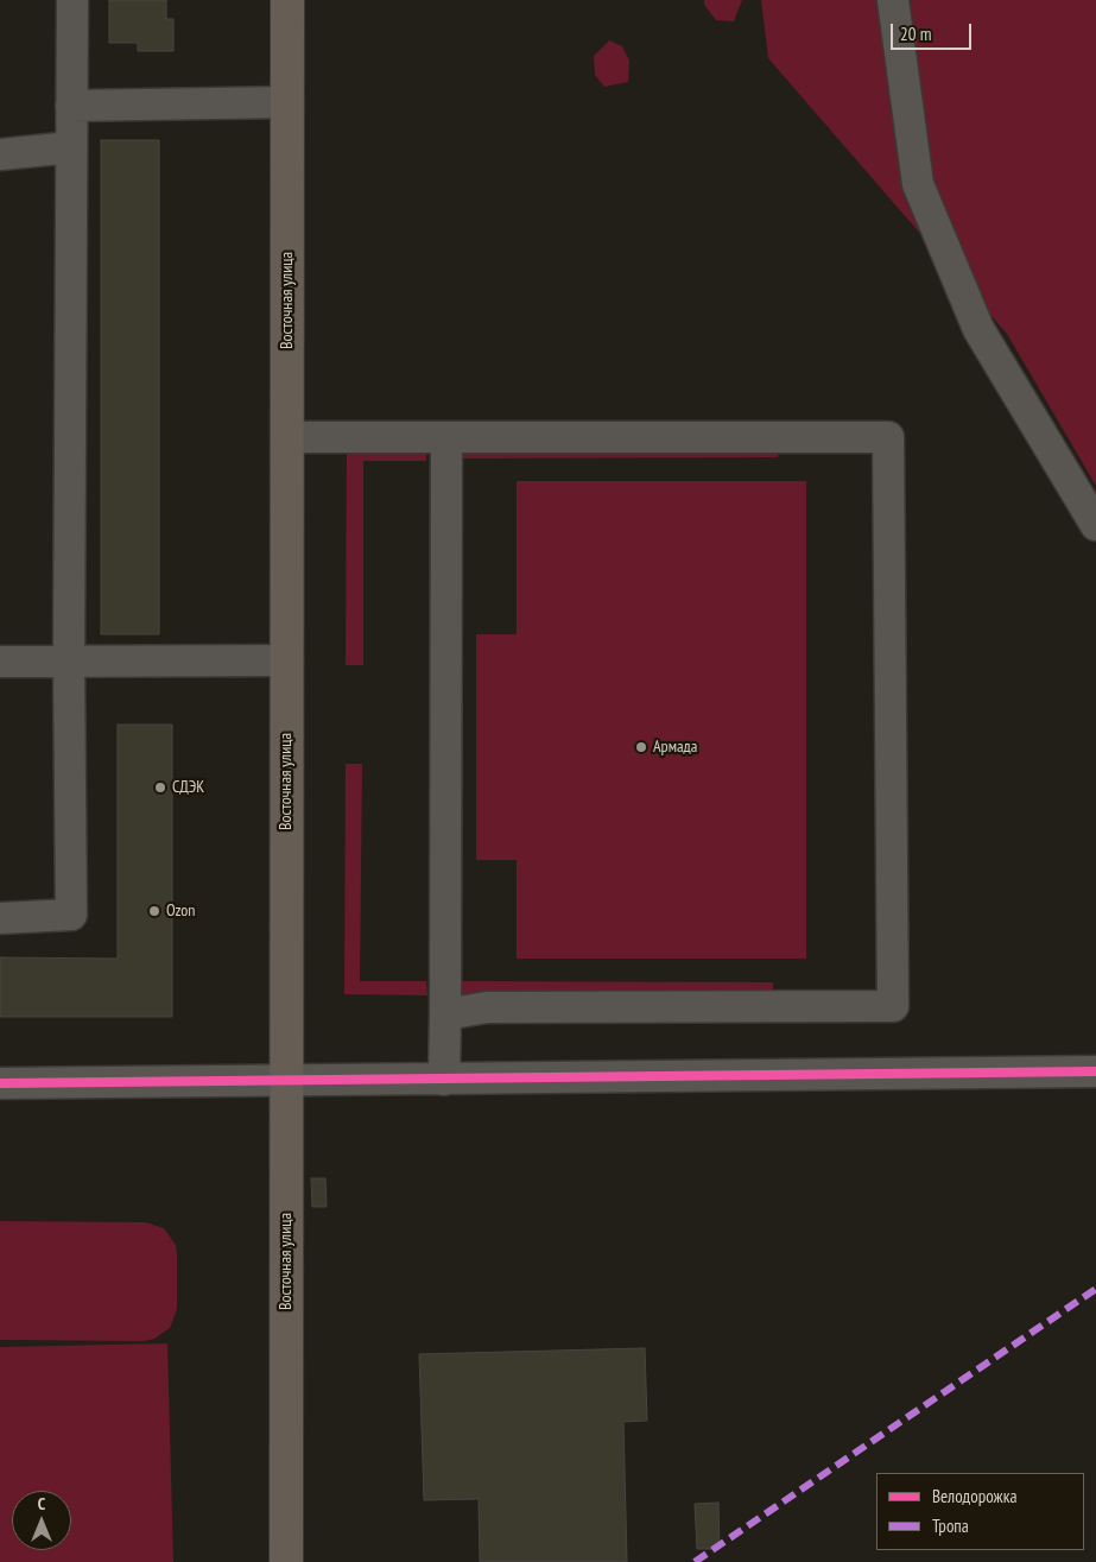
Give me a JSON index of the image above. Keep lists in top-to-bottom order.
{
  "streets": {
    "main road": ["Восточная улица"]
  },
  "places": ["Армада", "СДЭК", "Ozon"],
  "legend": ["Велодорожка", "Тропа"],
  "scale_bar": "20 m",
  "north": "top"
}
